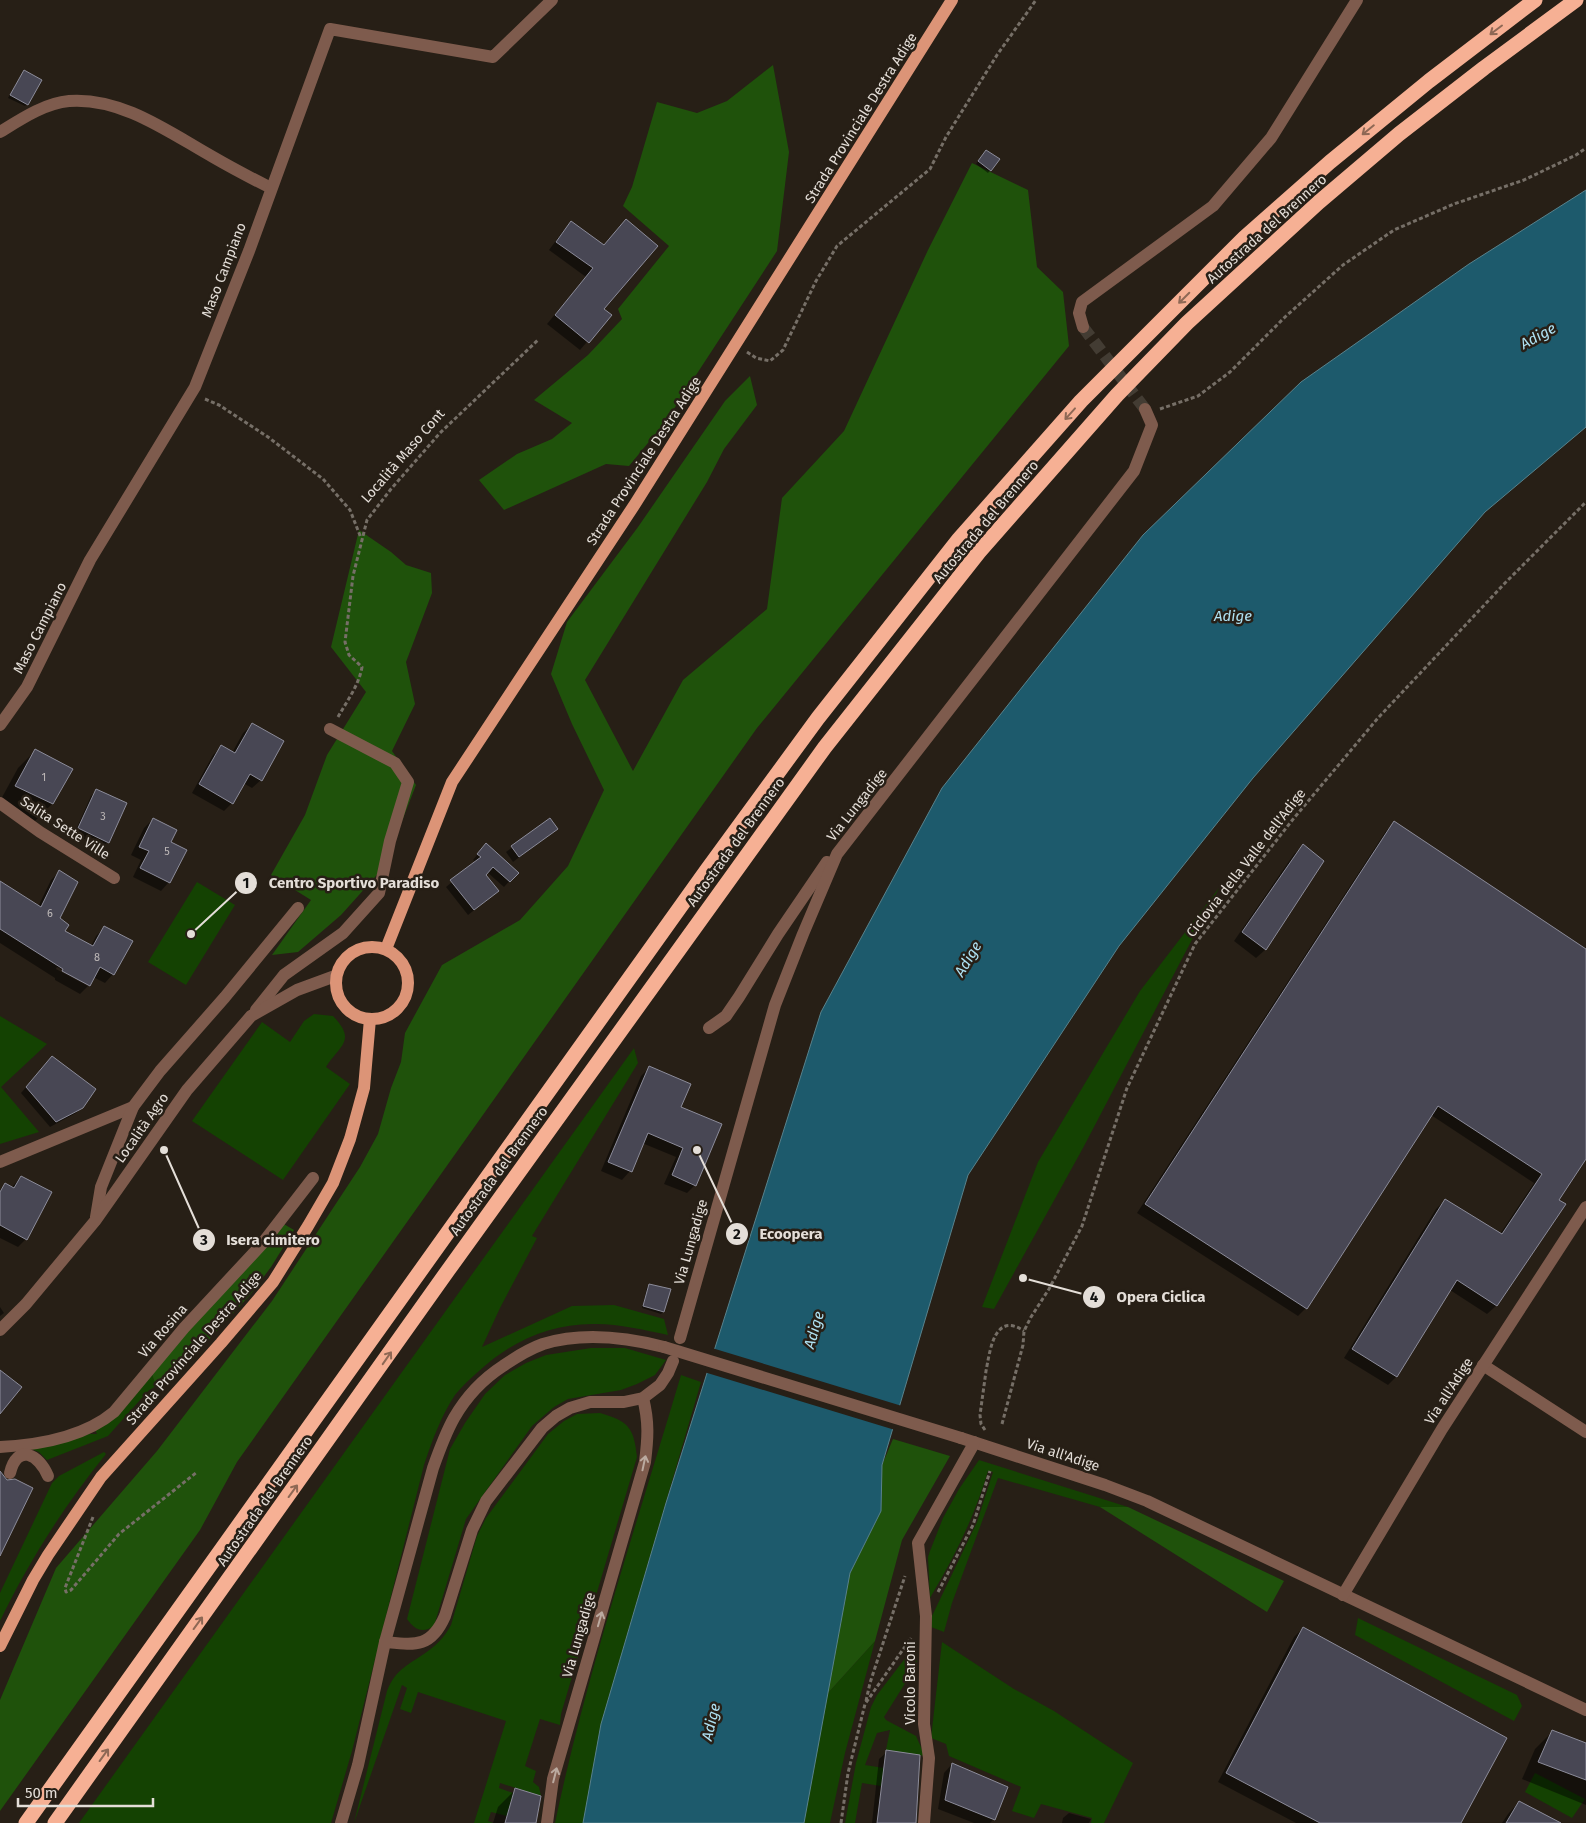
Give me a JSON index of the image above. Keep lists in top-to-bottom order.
{
  "streets": {
    "highway": ["Autostrada del Brennero"],
    "main road": ["Strada Provinciale Destra Adige"],
    "street": [
      "Maso Campiano",
      "Via Lungadige",
      "Salita Sette Ville",
      "Località Agro",
      "Via Rosina",
      "Via all'Adige",
      "Vicolo Baroni"
    ],
    "path": ["Località Maso Cont", "Ciclovia della Valle dell'Adige"]
  },
  "crossings": [
    ["Strada Provinciale Destra Adige", "Località Agro"],
    ["Via all'Adige", "Vicolo Baroni"]
  ],
  "water": ["Adige"],
  "places": [
    "Centro Sportivo Paradiso",
    "Isera cimitero",
    "Ecoopera",
    "Opera Ciclica"
  ],
  "house_numbers": [
    "1",
    "3",
    "5",
    "6",
    "8"
  ],
  "scale_bar": "50 m"
}
